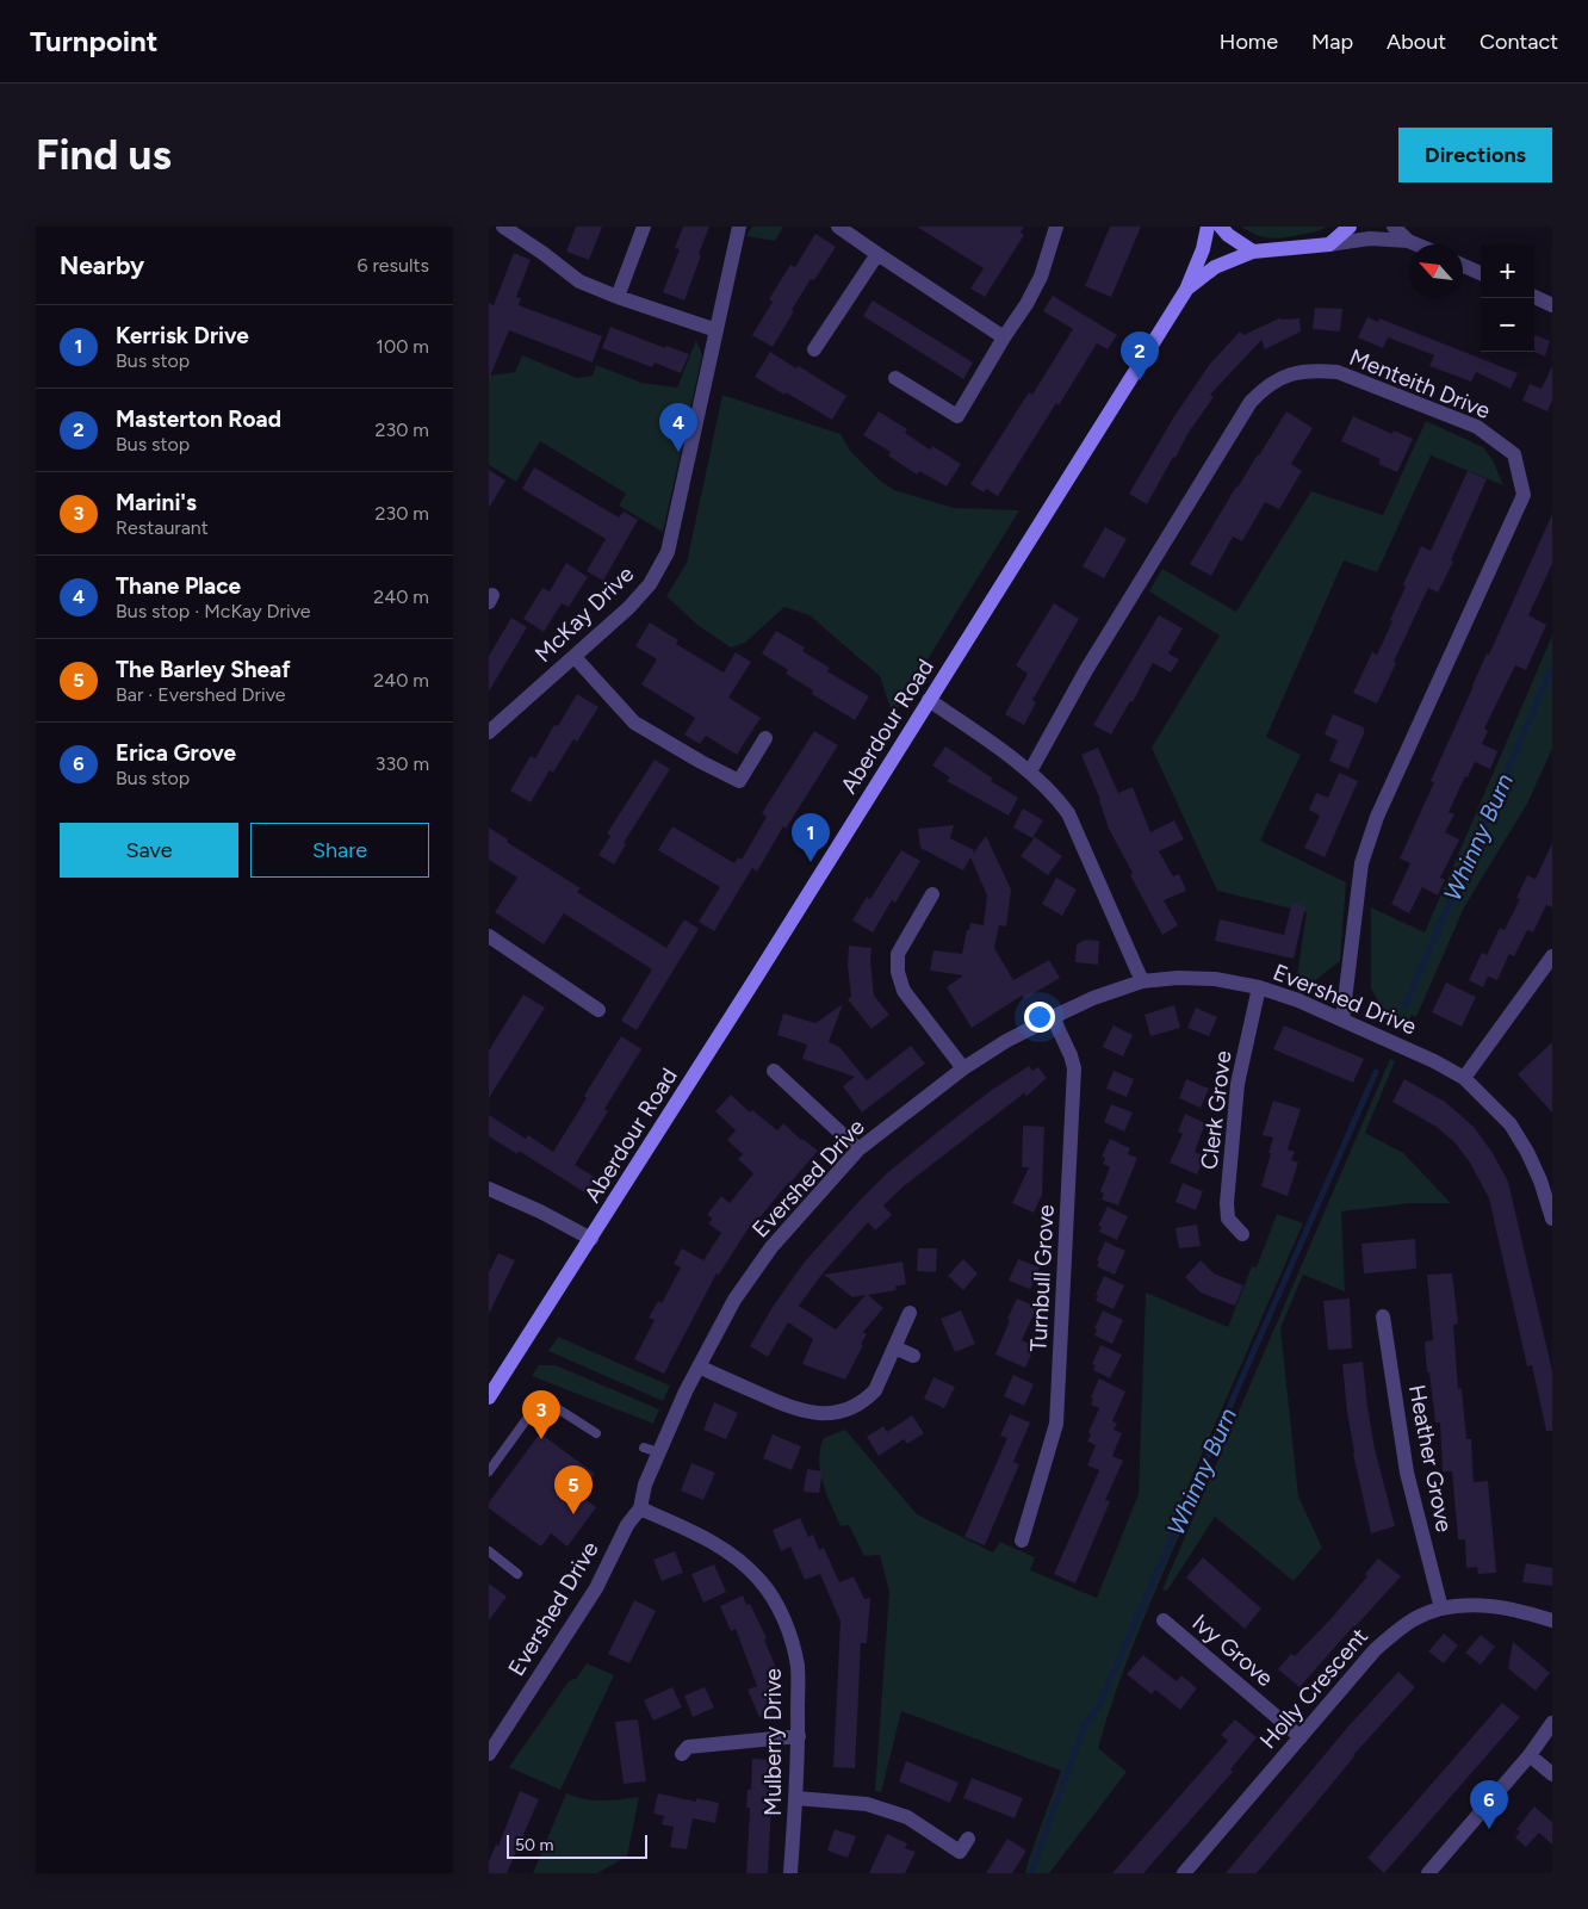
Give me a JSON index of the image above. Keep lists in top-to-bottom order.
{
  "streets": {
    "main road": ["Aberdour Road"],
    "street": [
      "Menteith Drive",
      "McKay Drive",
      "Evershed Drive",
      "Clerk Grove",
      "Turnbull Grove",
      "Heather Grove",
      "Ivy Grove",
      "Holly Crescent",
      "Mulberry Drive"
    ]
  },
  "crossings": [
    ["Menteith Drive", "Evershed Drive"],
    ["Evershed Drive", "Clerk Grove"],
    ["Evershed Drive", "Turnbull Grove"],
    ["Evershed Drive", "Mulberry Drive"],
    ["Heather Grove", "Holly Crescent"],
    ["Ivy Grove", "Holly Crescent"]
  ],
  "water": ["Whinny Burn"],
  "scale_bar": "50 m",
  "north": "top left",
  "page": {
    "header": "Turnpoint",
    "nav": [
      "Home",
      "Map",
      "About",
      "Contact"
    ],
    "buttons": [
      "Directions",
      ["Save", "Share"]
    ],
    "title": "Find us",
    "heading": ["Nearby", "6 results"],
    "map_buttons": ["+", "−"],
    "list": [
      {
        "mark": "1",
        "name": "Kerrisk Drive",
        "note": "Bus stop",
        "value": "100 m"
      },
      {
        "mark": "2",
        "name": "Masterton Road",
        "note": "Bus stop",
        "value": "230 m"
      },
      {
        "mark": "3",
        "name": "Marini's",
        "note": "Restaurant",
        "value": "230 m"
      },
      {
        "mark": "4",
        "name": "Thane Place",
        "note": "Bus stop · McKay Drive",
        "value": "240 m"
      },
      {
        "mark": "5",
        "name": "The Barley Sheaf",
        "note": "Bar · Evershed Drive",
        "value": "240 m"
      },
      {
        "mark": "6",
        "name": "Erica Grove",
        "note": "Bus stop",
        "value": "330 m"
      }
    ],
    "pins": [
      "2",
      "4",
      "1",
      "3",
      "5",
      "6"
    ],
    "scale": "50 m"
  }
}
